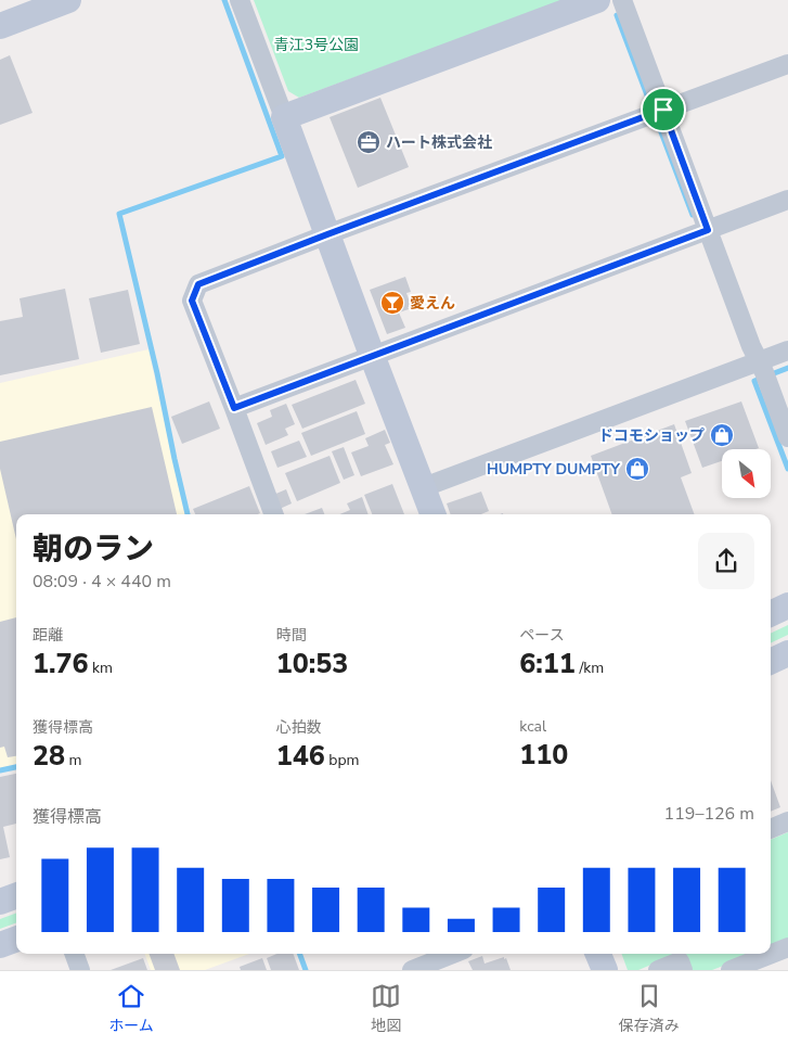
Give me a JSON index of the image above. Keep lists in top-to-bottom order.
{
  "parks": ["青江3号公園"],
  "places": {
    "office": ["ハート株式会社"],
    "bar": ["愛えん"],
    "shop": ["ドコモショップ", "HUMPTY DUMPTY"]
  },
  "north": "bottom right",
  "page": {
    "heading": ["朝のラン", "08:09 · 4 × 440 m"],
    "stats": [
      ["距離", "1.76 km"],
      ["時間", "10:53"],
      ["ペース", "6:11 /km"],
      ["獲得標高", "28 m"],
      ["心拍数", "146 bpm"],
      ["kcal", "110"]
    ],
    "chart": ["獲得標高", "119–126 m"],
    "tabs": ["ホーム", "地図", "保存済み"]
  }
}
